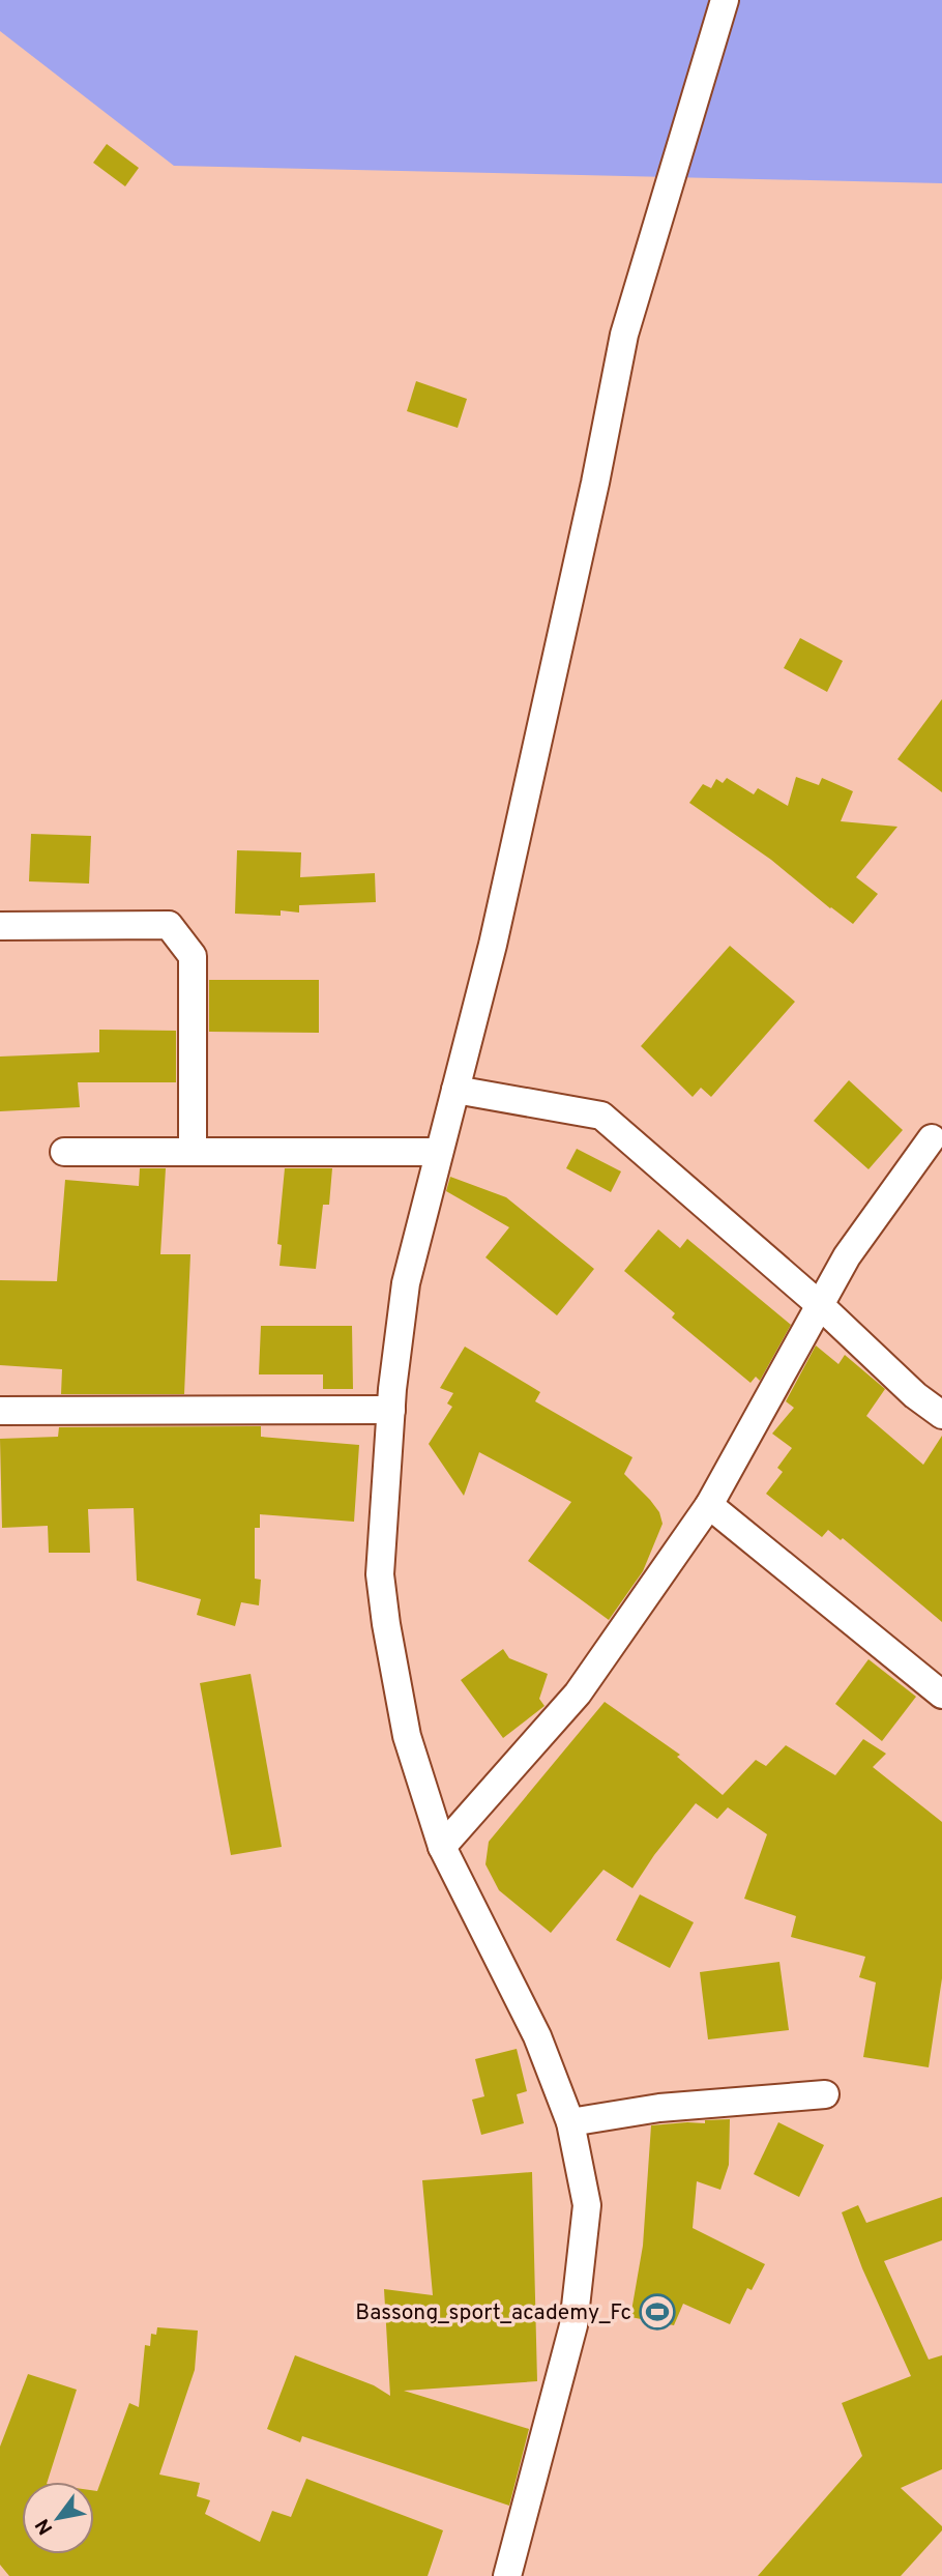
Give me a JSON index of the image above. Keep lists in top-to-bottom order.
{
  "places": {
    "sports": ["Bassong_sport_academy_Fc"]
  },
  "north": "bottom left"
}
